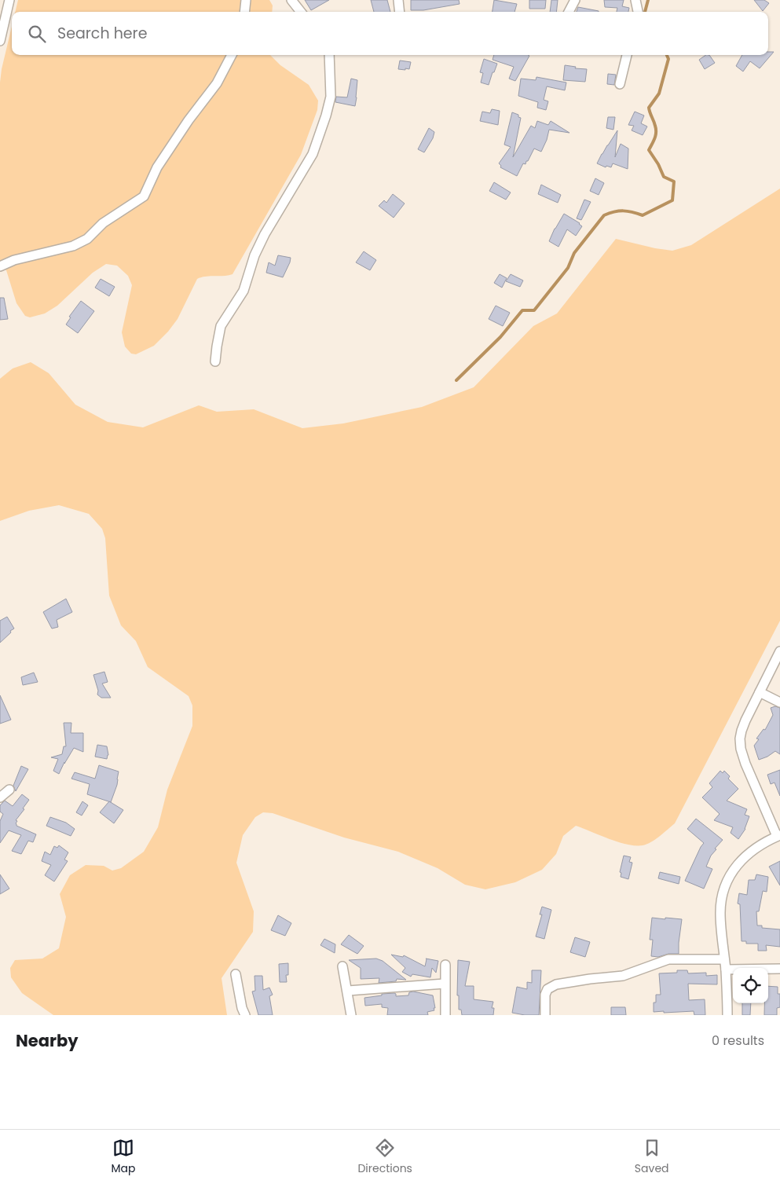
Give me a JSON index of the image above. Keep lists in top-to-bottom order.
{
  "page": {
    "search": "Search here",
    "heading": ["Nearby", "0 results"],
    "nav": ["Map", "Directions", "Saved"]
  }
}
